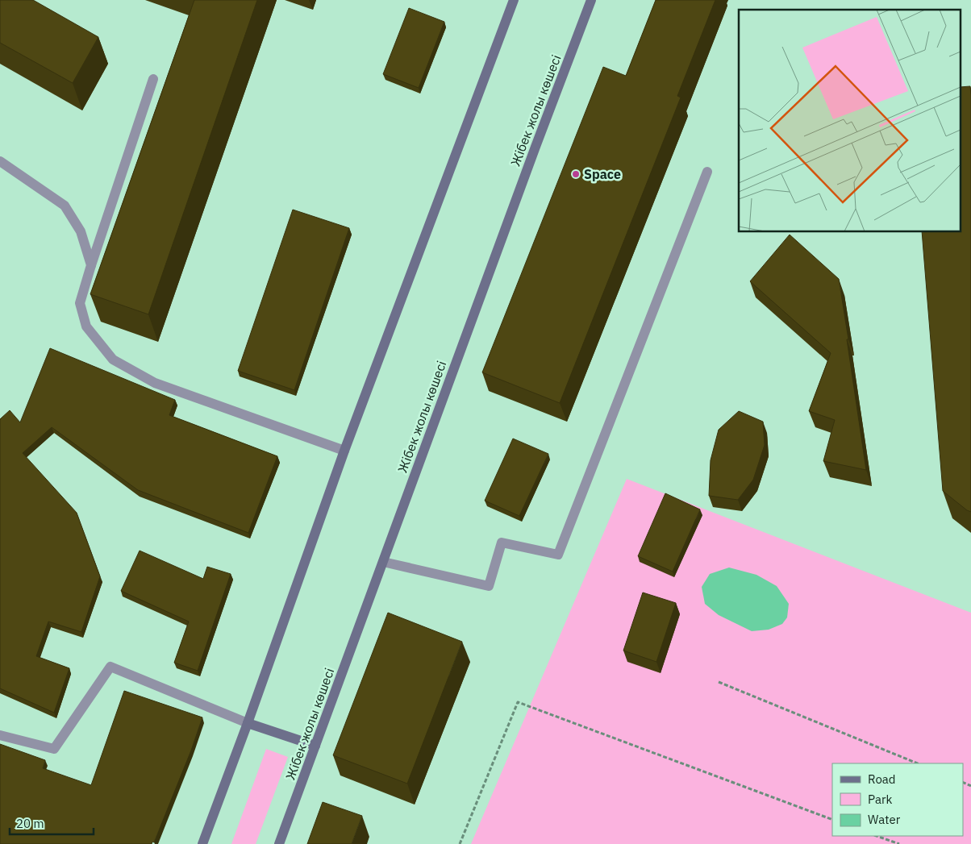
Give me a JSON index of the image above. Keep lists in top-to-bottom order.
{
  "streets": {
    "main road": ["Жібек жолы көшесі"]
  },
  "places": ["Space"],
  "legend": ["Road", "Park", "Water"],
  "scale_bar": "20 m"
}
